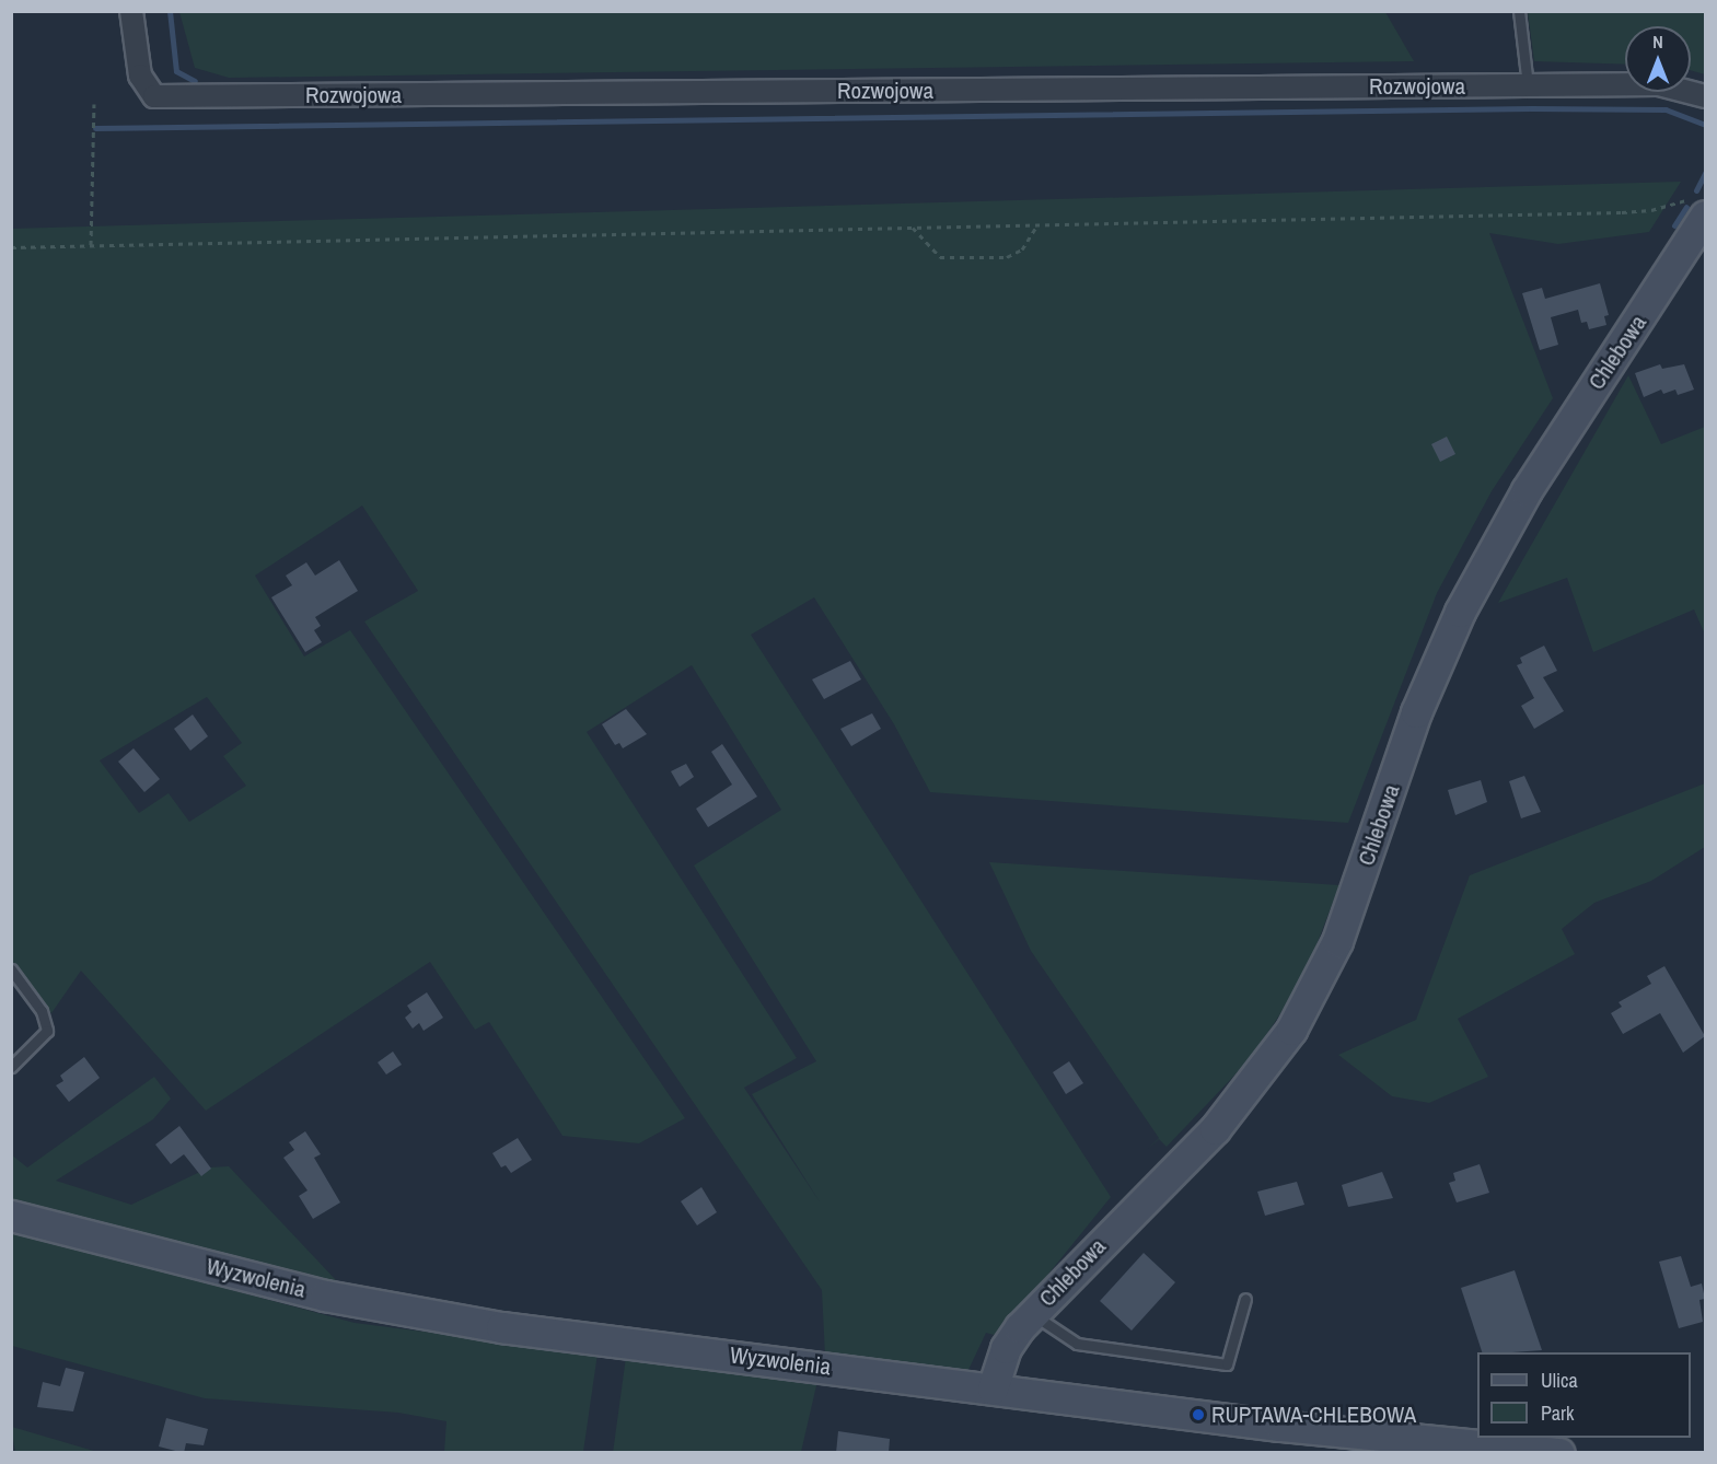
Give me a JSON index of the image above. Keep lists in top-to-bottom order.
{
  "streets": {
    "street": ["Rozwojowa", "Chlebowa", "Wyzwolenia"]
  },
  "crossings": [
    ["Chlebowa", "Wyzwolenia"]
  ],
  "places": ["RUPTAWA-CHLEBOWA"],
  "legend": ["Ulica", "Park"],
  "north": "top"
}
